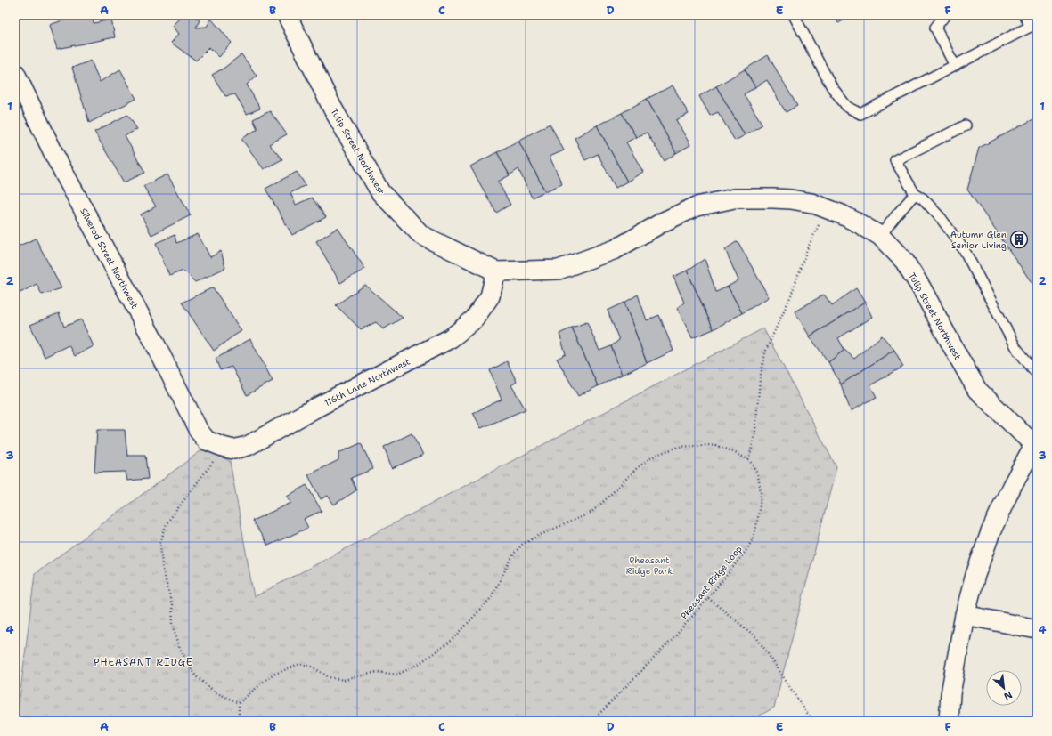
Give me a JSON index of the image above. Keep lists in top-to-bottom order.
{
  "streets": {
    "street": ["Tulip Street Northwest", "Silverod Street Northwest", "116th Lane Northwest"],
    "path": ["Pheasant Ridge Loop"]
  },
  "crossings": [
    ["Tulip Street Northwest", "116th Lane Northwest"],
    ["Silverod Street Northwest", "116th Lane Northwest"]
  ],
  "districts": ["PHEASANT RIDGE"],
  "parks": ["Pheasant Ridge Park"],
  "places": {
    "building": ["Autumn Glen Senior Living"]
  },
  "north": "bottom right",
  "grid": {
    "columns": [
      "A",
      "B",
      "C",
      "D",
      "E",
      "F"
    ],
    "rows": [
      "1",
      "2",
      "3",
      "4"
    ]
  }
}
